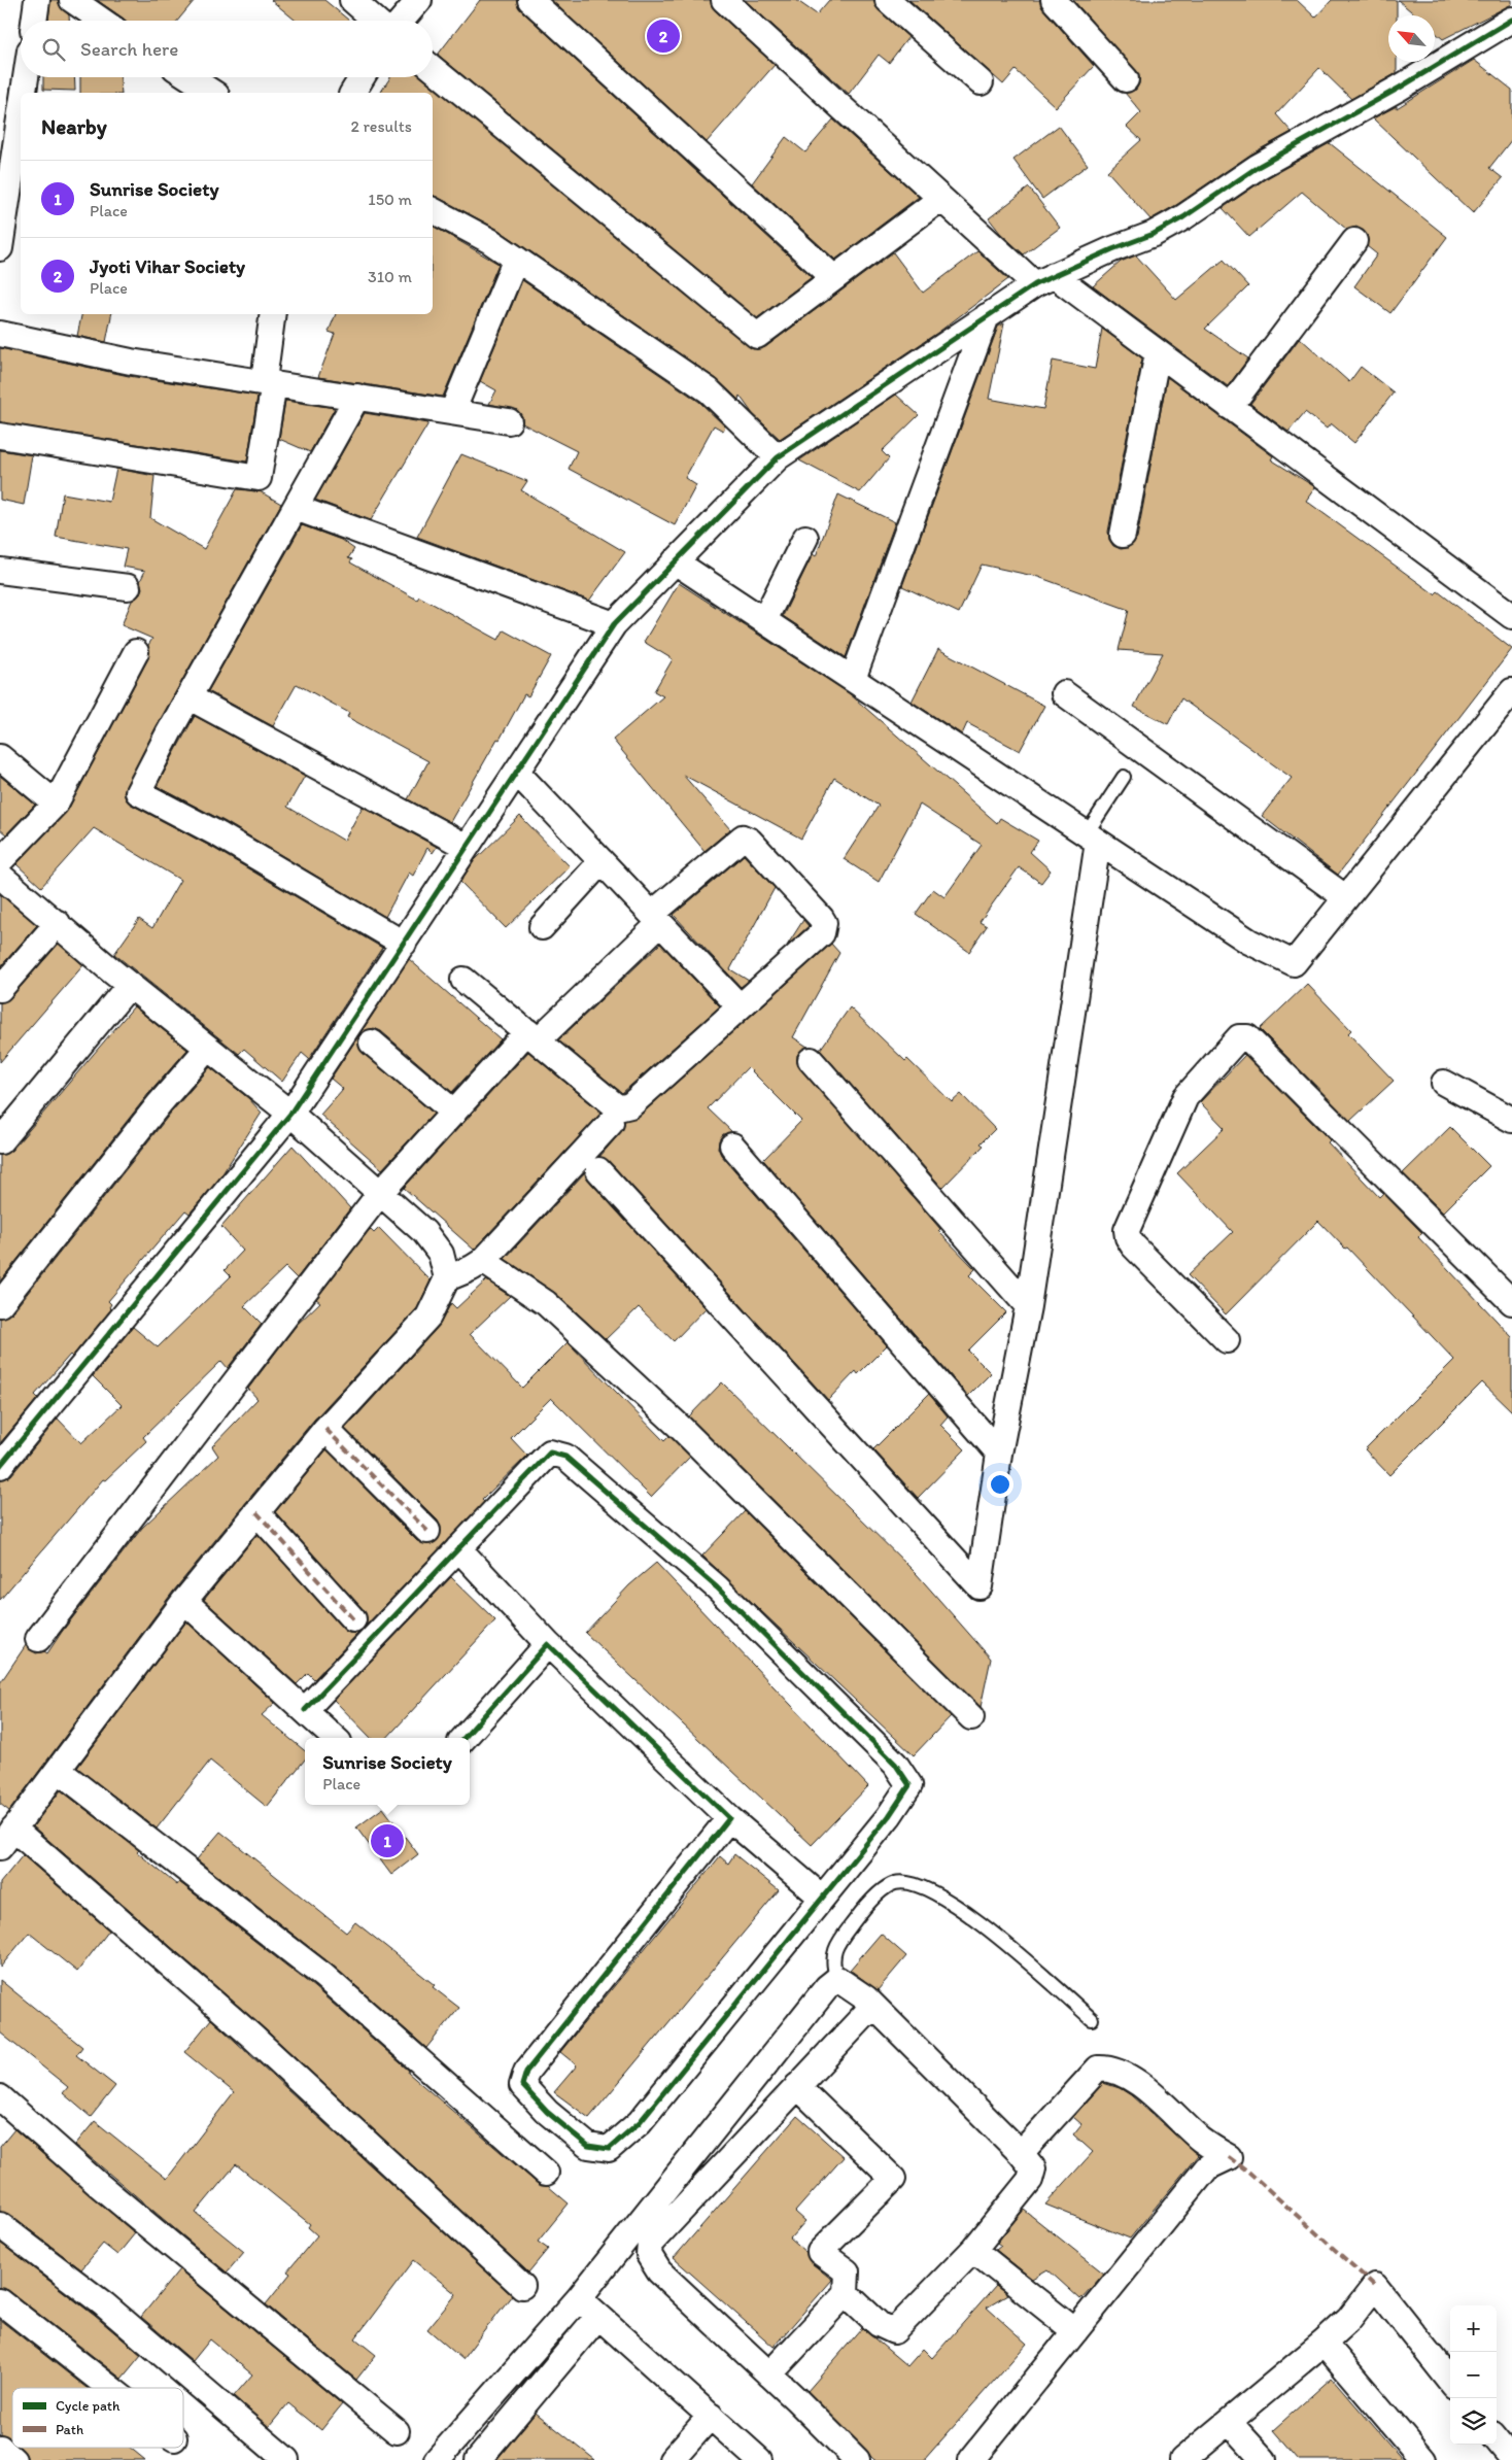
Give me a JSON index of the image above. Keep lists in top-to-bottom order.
{
  "legend": ["Cycle path", "Path"],
  "north": "top left",
  "page": {
    "pins": ["2", "1"],
    "search": "Search here",
    "heading": ["Nearby", "2 results"],
    "list": [
      {
        "mark": "1",
        "name": "Sunrise Society",
        "note": "Place",
        "value": "150 m"
      },
      {
        "mark": "2",
        "name": "Jyoti Vihar Society",
        "note": "Place",
        "value": "310 m"
      }
    ],
    "popup": ["Sunrise Society", "Place"],
    "map_buttons": ["+", "−"]
  }
}
